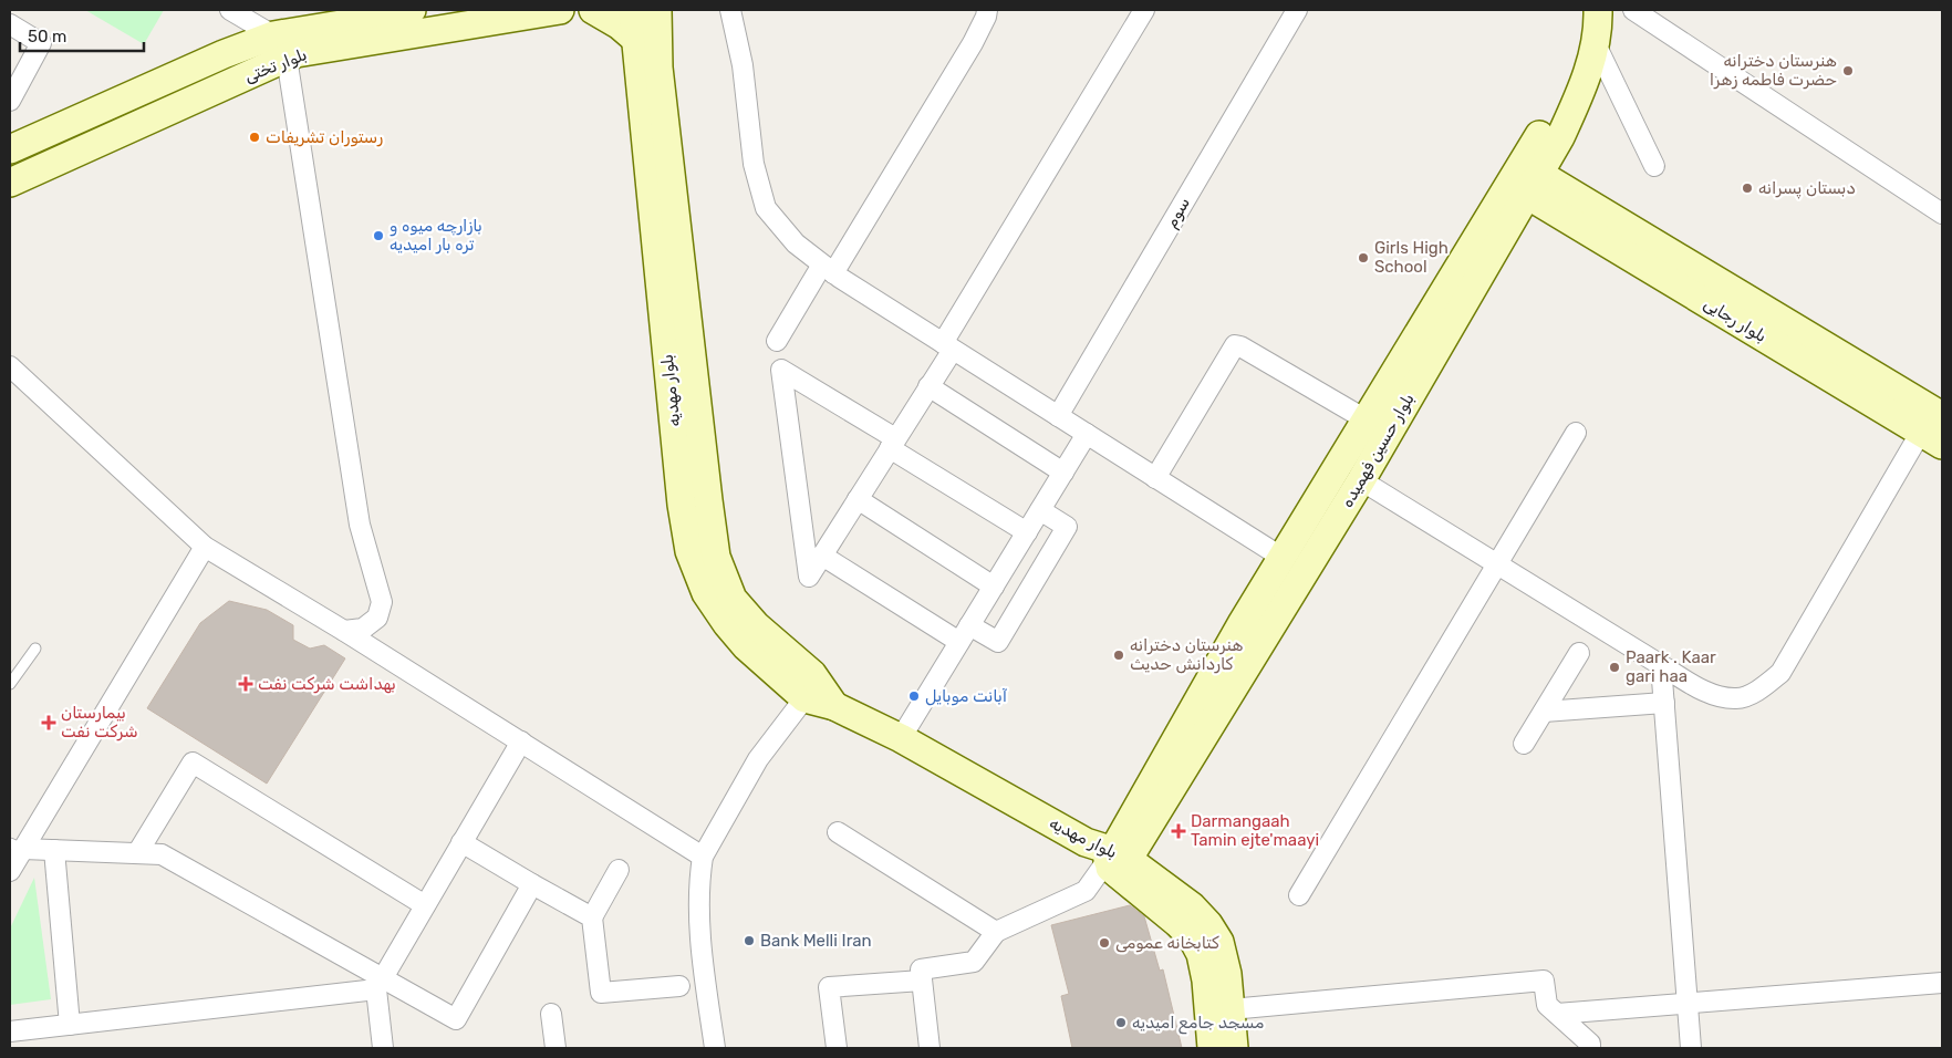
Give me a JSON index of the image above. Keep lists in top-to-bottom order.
{
  "streets": {
    "street": [
      "بلوار تختی",
      "سوم",
      "بلوار رجایی",
      "بلوار مهدیه",
      "بلوار حسین فهمیده"
    ]
  },
  "crossings": [
    ["بلوار رجایی", "بلوار حسین فهمیده"],
    ["بلوار مهدیه", "بلوار حسین فهمیده"]
  ],
  "places": {
    "other": [
      "هنرستان دخترانه حضرت فاطمه زهرا",
      "رستوران تشریفات",
      "دبستان پسرانه",
      "بازارچه میوه و تره بار امیدیه",
      "Girls High School",
      "هنرستان دخترانه کاردانش حدیث",
      "Paark . Kaar gari haa",
      "آبانت موبایل",
      "Bank Melli Iran",
      "کتابخانه عمومی",
      "مسجد جامع امیدیه"
    ],
    "health": ["بهداشت شرکت نفت", "بیمارستان شرکت نفت", "Darmangaah Tamin ejte'maayi"]
  },
  "scale_bar": "50 m"
}
